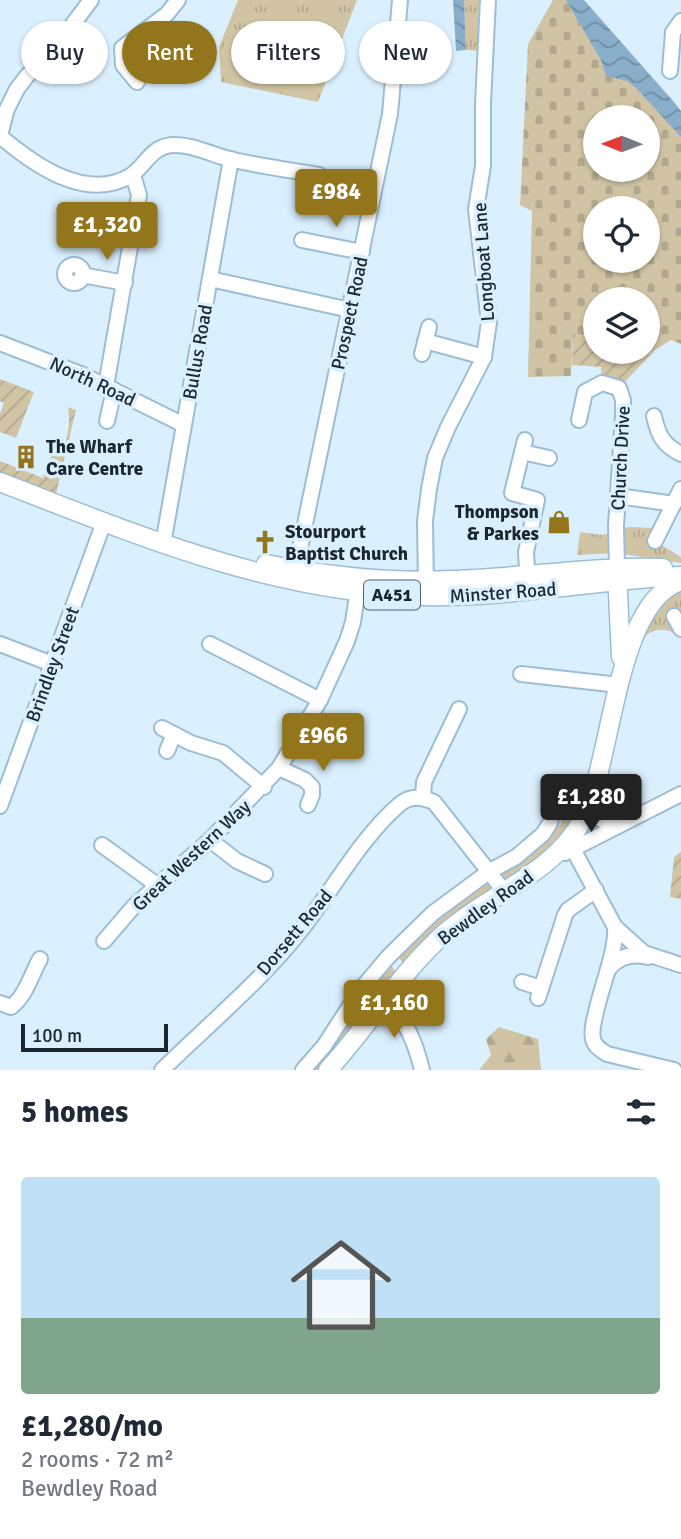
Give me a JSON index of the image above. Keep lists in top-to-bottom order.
{
  "streets": {
    "main road": ["Minster Road", "A451", "Bewdley Road"],
    "street": [
      "Longboat Lane",
      "Prospect Road",
      "Bullus Road",
      "North Road",
      "Church Drive",
      "Brindley Street",
      "Great Western Way",
      "Dorsett Road"
    ]
  },
  "crossings": [
    ["Longboat Lane", "Minster Road"],
    ["Prospect Road", "Minster Road"],
    ["Bullus Road", "North Road"],
    ["Bullus Road", "Minster Road"],
    ["Church Drive", "Minster Road"],
    ["Minster Road", "Brindley Street"],
    ["Minster Road", "Great Western Way"]
  ],
  "places": {
    "building": ["The Wharf Care Centre"],
    "shop": ["Thompson & Parkes"],
    "church": ["Stourport Baptist Church"]
  },
  "scale_bar": "100 m",
  "north": "left",
  "page": {
    "chip": [
      "Buy",
      "Rent",
      "Filters",
      "New"
    ],
    "price": [
      "£984",
      "£1,320",
      "£966",
      "£1,280",
      "£1,160"
    ],
    "scale": "100 m",
    "heading": "5 homes",
    "list": [
      {
        "name": "£1,280/mo",
        "note": "2 rooms · 72 m² · Bewdley Road"
      }
    ]
  }
}
